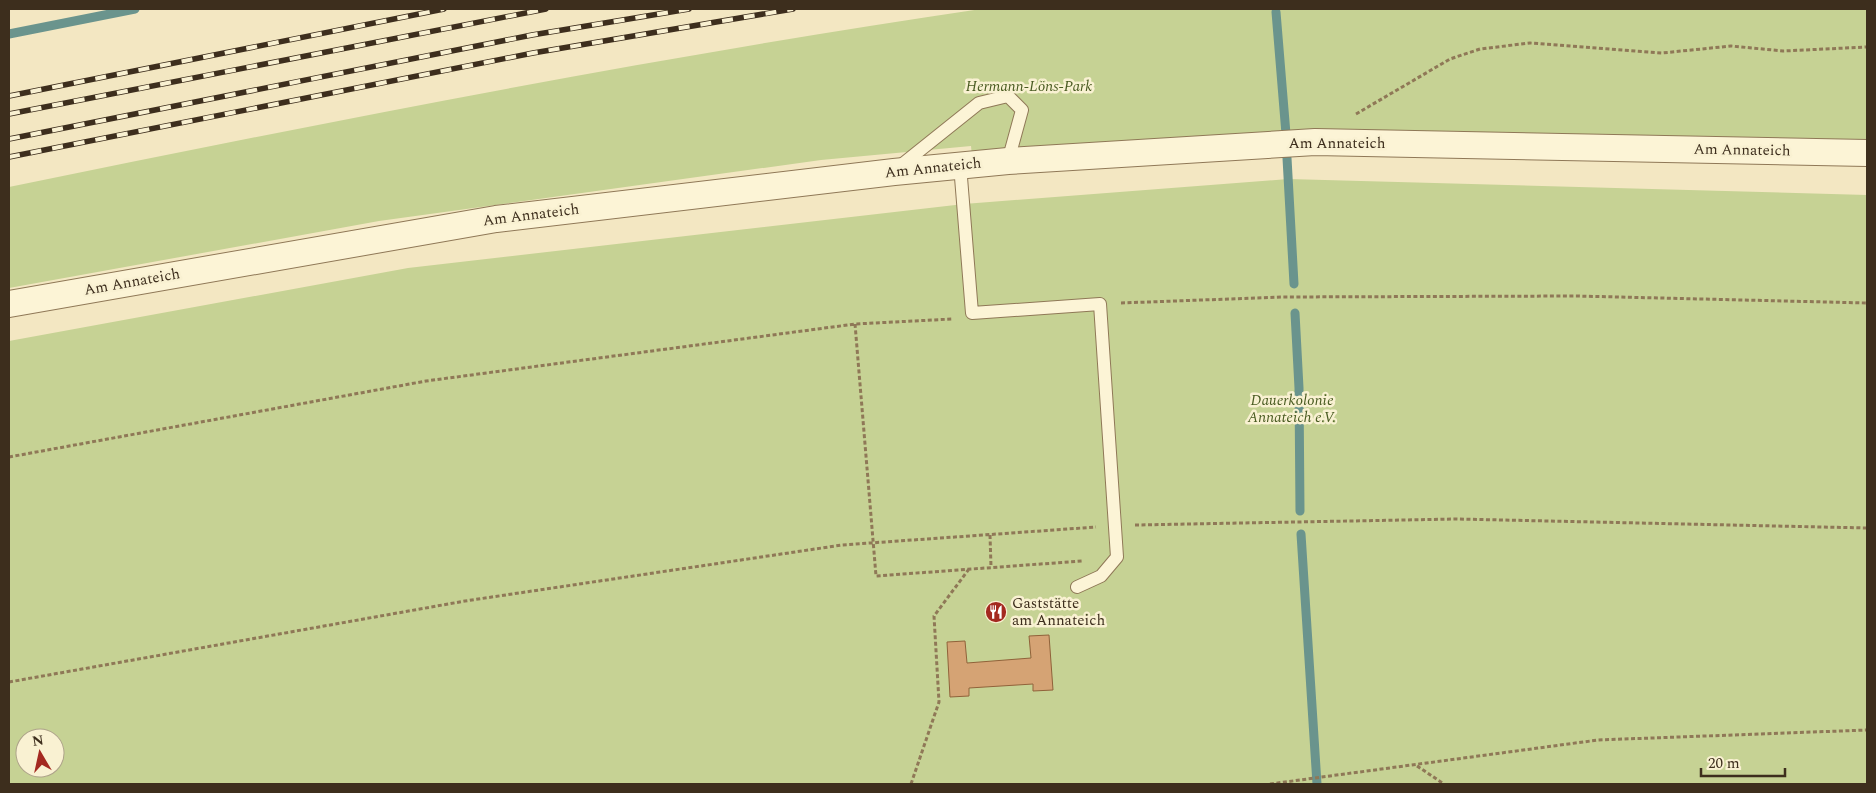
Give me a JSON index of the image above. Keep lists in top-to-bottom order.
{
  "streets": {
    "street": ["Am Annateich"]
  },
  "parks": ["Hermann-Löns-Park", "Dauerkolonie Annateich e.V."],
  "places": {
    "restaurant": ["Gaststätte am Annateich"]
  },
  "scale_bar": "20 m",
  "north": "top"
}
